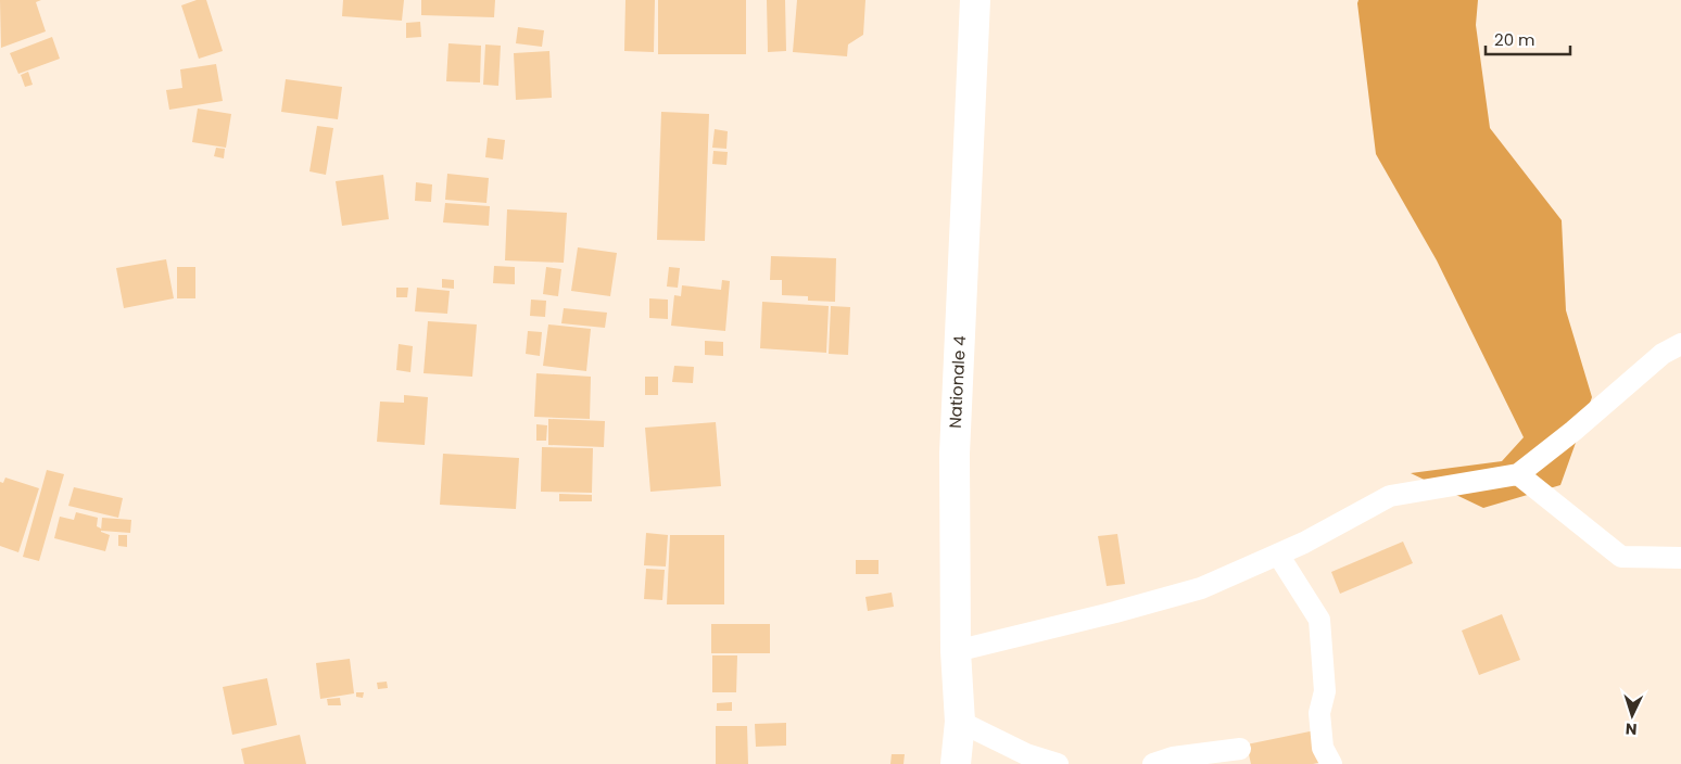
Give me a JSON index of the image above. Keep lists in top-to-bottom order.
{
  "streets": {
    "highway": ["Nationale 4"]
  },
  "scale_bar": "20 m",
  "north": "bottom"
}
